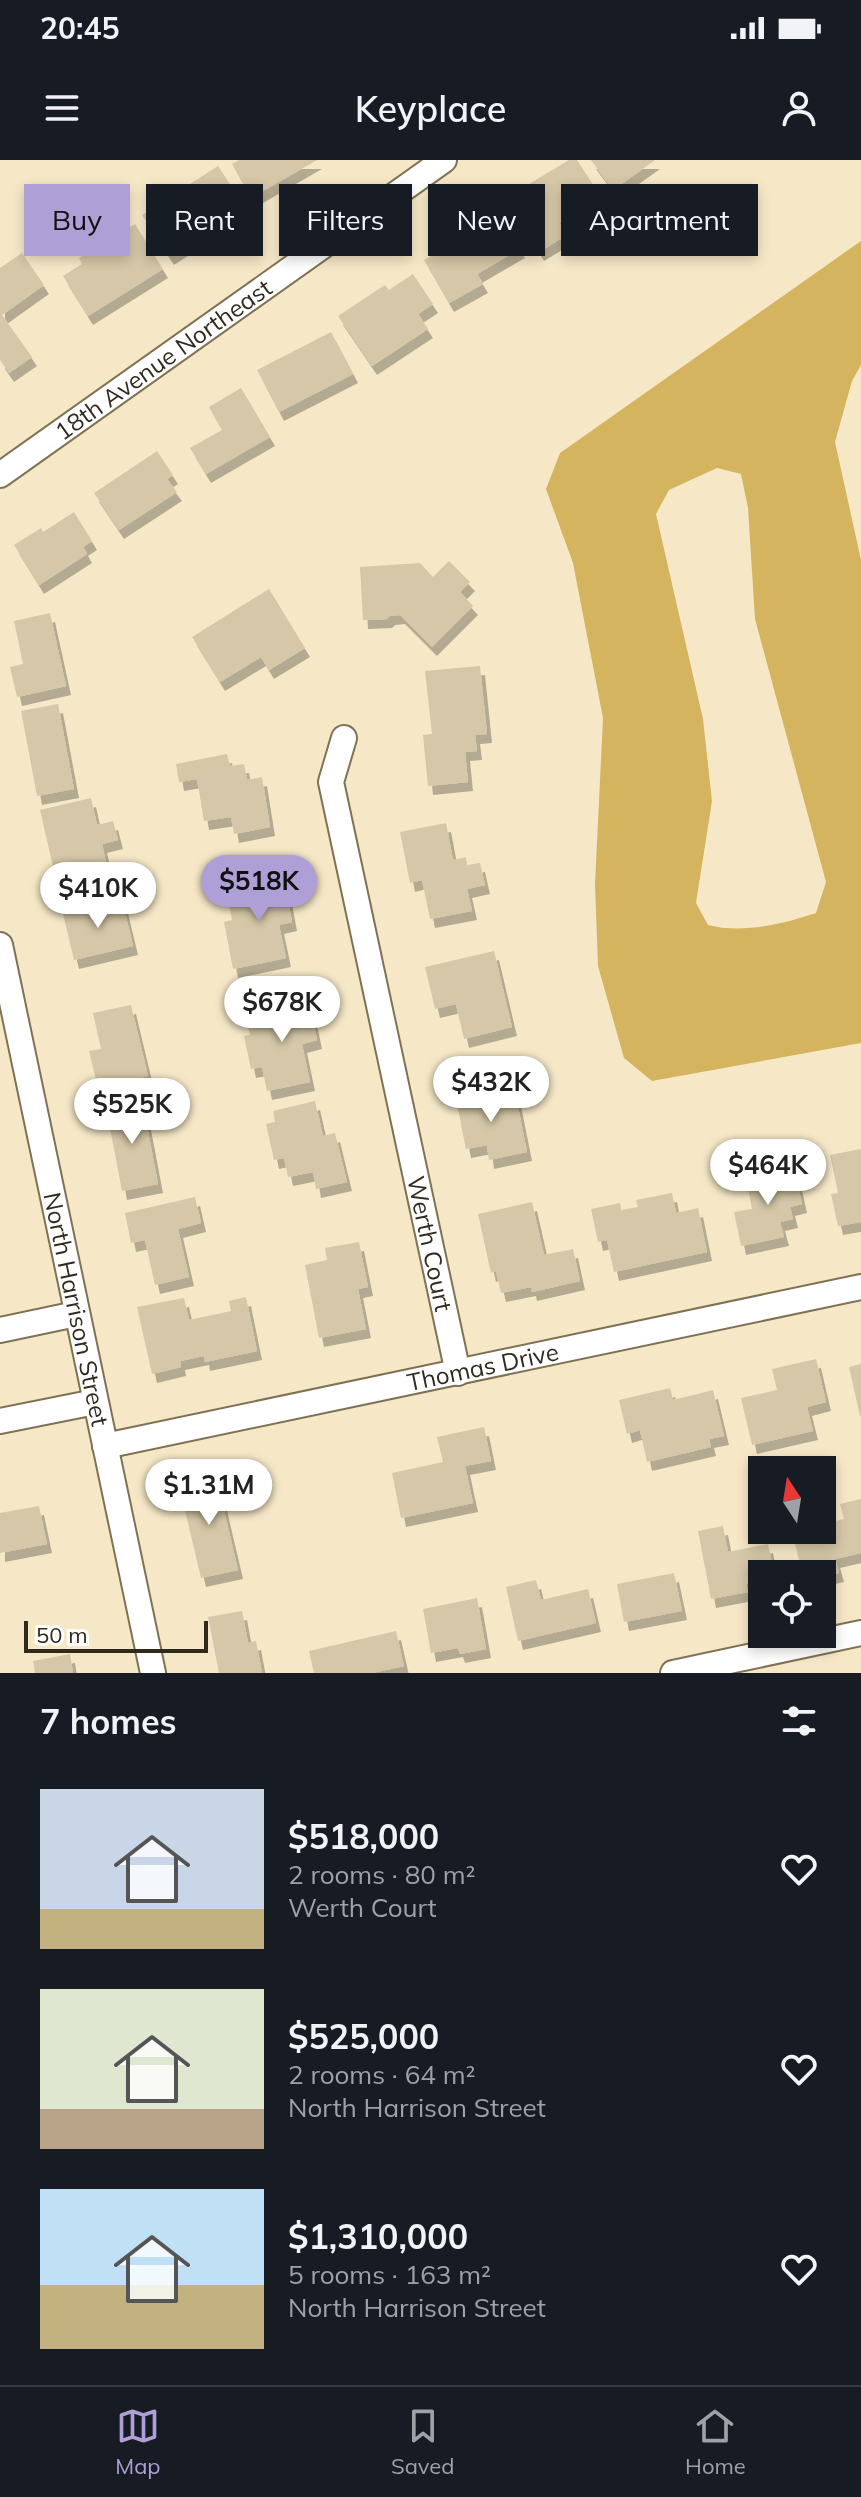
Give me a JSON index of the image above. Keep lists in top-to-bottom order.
{
  "streets": {
    "street": [
      "18th Avenue Northeast",
      "Werth Court",
      "North Harrison Street",
      "Thomas Drive"
    ]
  },
  "crossings": [
    ["Werth Court", "Thomas Drive"],
    ["North Harrison Street", "Thomas Drive"]
  ],
  "scale_bar": "50 m",
  "north": "top",
  "page": {
    "status": "20:45",
    "header": "Keyplace",
    "chip": [
      "Buy",
      "Rent",
      "Filters",
      "New",
      "Apartment"
    ],
    "price": [
      "$518K",
      "$410K",
      "$678K",
      "$432K",
      "$525K",
      "$464K",
      "$1.31M"
    ],
    "scale": "50 m",
    "heading": "7 homes",
    "list": [
      {
        "name": "$518,000",
        "note": "2 rooms · 80 m² · Werth Court"
      },
      {
        "name": "$525,000",
        "note": "2 rooms · 64 m² · North Harrison Street"
      },
      {
        "name": "$1,310,000",
        "note": "5 rooms · 163 m² · North Harrison Street"
      }
    ],
    "tabs": ["Map", "Saved", "Home"]
  }
}
